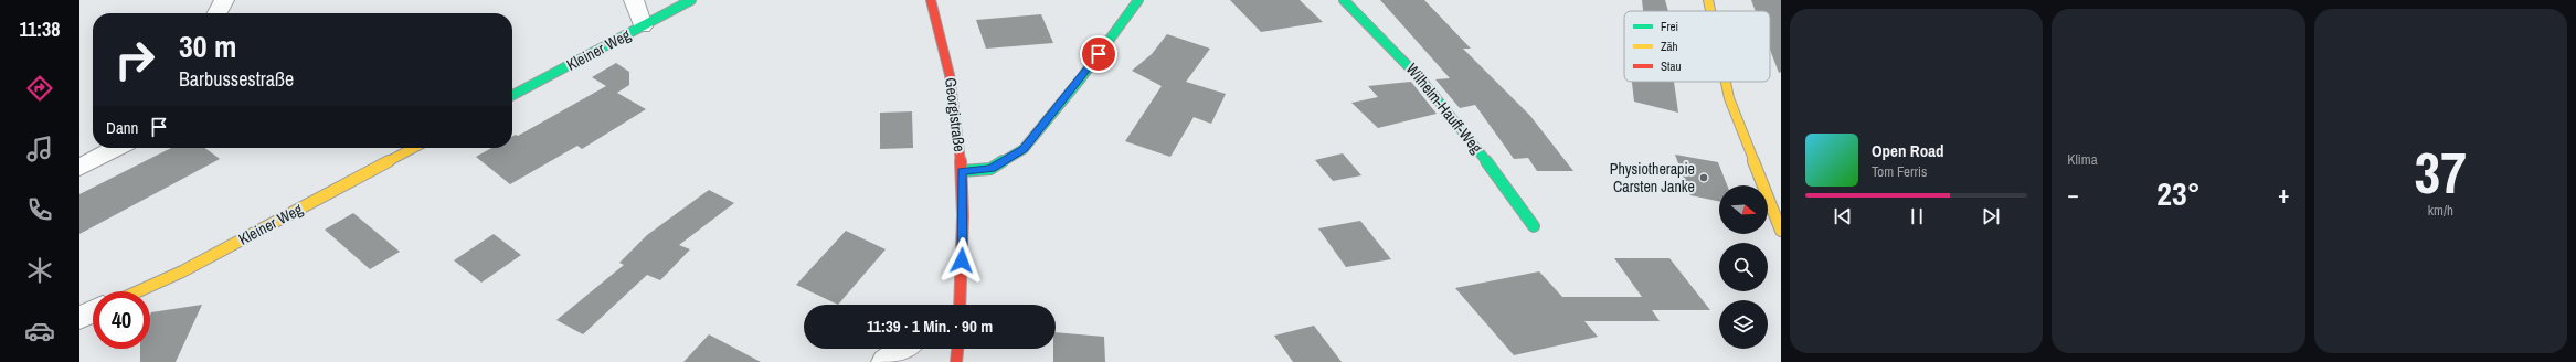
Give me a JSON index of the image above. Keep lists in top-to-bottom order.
{
  "streets": {
    "street": ["Kleiner Weg", "Wilhelm-Hauff-Weg", "Georgistraße"]
  },
  "places": ["Physiotherapie Carsten Janke"],
  "legend": ["Frei", "Zäh", "Stau"],
  "north": "right",
  "page": {
    "tabs": "11:38",
    "tile": [
      "Klima",
      ["37", "km/h"]
    ],
    "turn": ["30 m", "Barbussestraße"],
    "then": "Dann",
    "song": ["Open Road", "Tom Ferris"],
    "heat": ["−", "23°", "+"],
    "limit": "40",
    "trip": "11:39 · 1 Min. · 90 m"
  }
}
